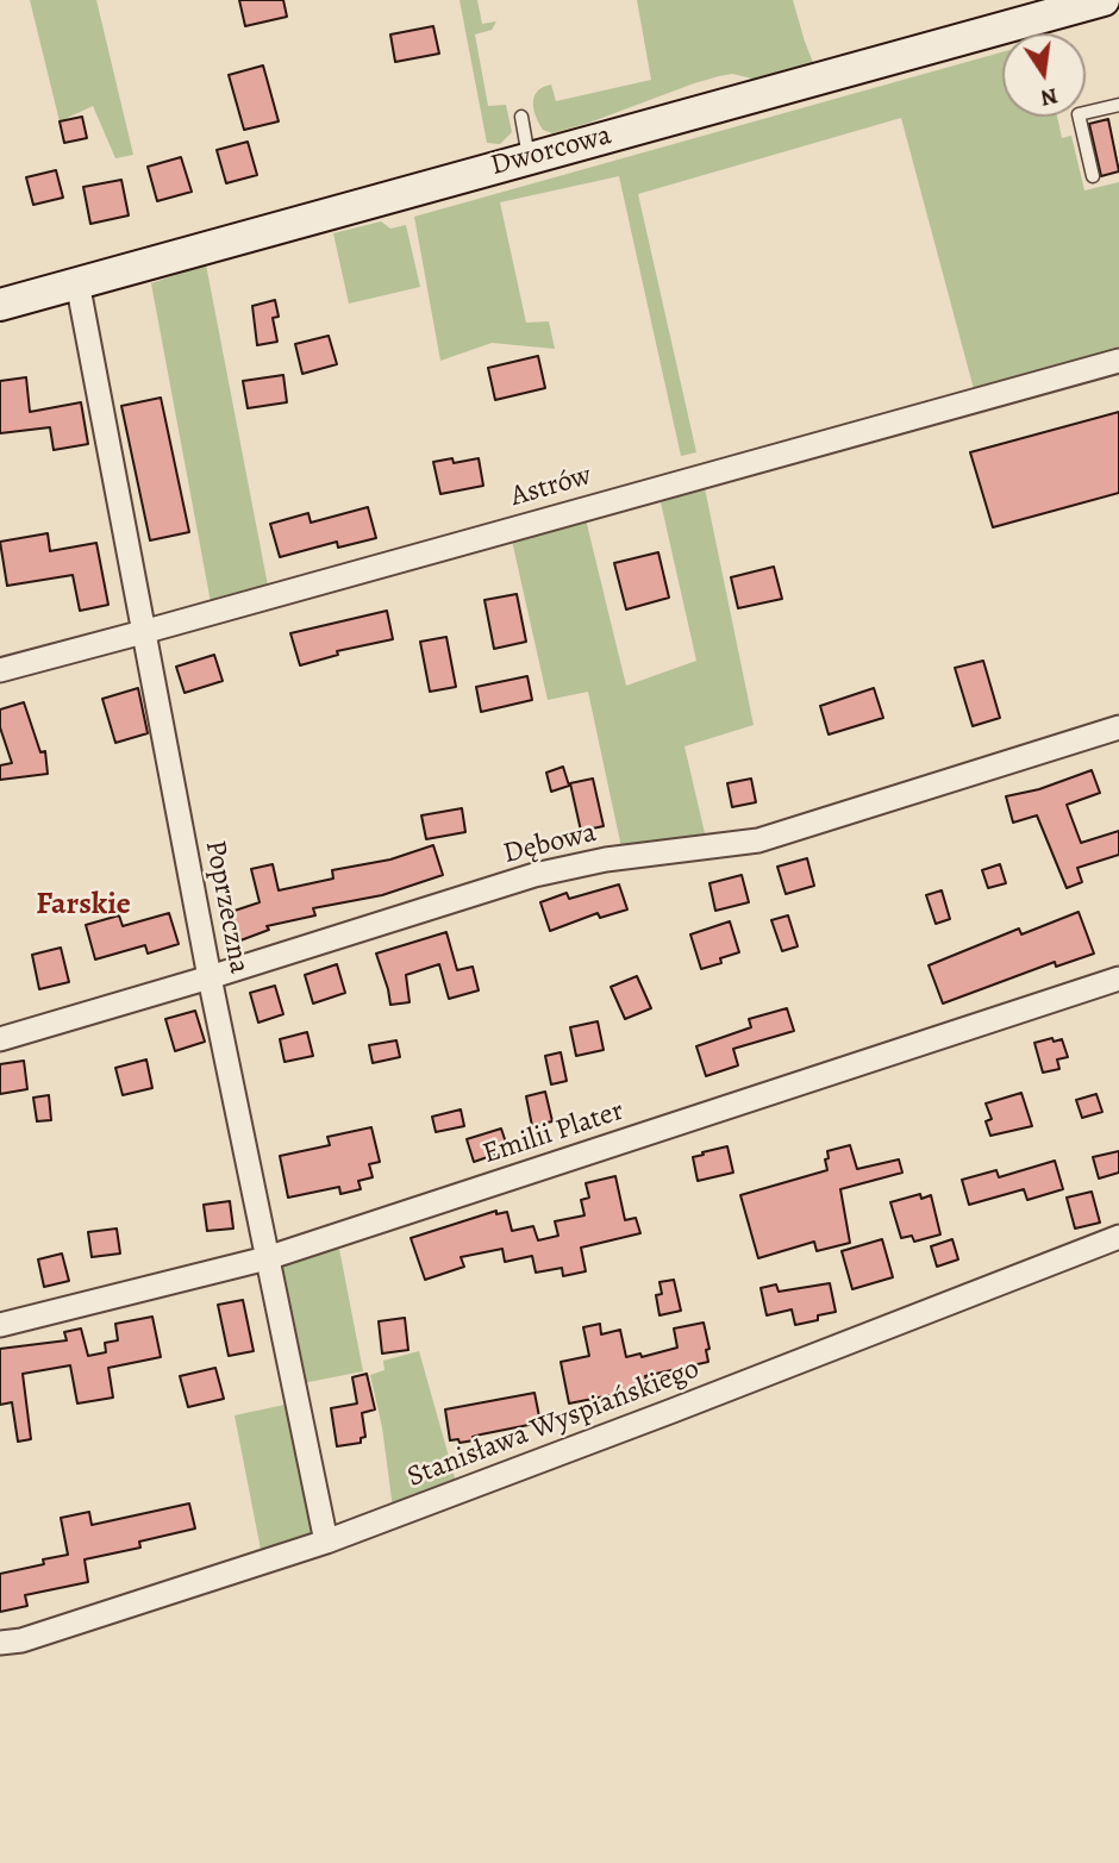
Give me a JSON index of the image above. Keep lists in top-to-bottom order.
{
  "streets": {
    "main road": ["Dworcowa"],
    "street": [
      "Astrów",
      "Dębowa",
      "Poprzeczna",
      "Emilii Plater",
      "Stanisława Wyspiańskiego"
    ]
  },
  "crossings": [
    ["Dworcowa", "Poprzeczna"],
    ["Astrów", "Poprzeczna"],
    ["Dębowa", "Poprzeczna"],
    ["Poprzeczna", "Emilii Plater"],
    ["Poprzeczna", "Stanisława Wyspiańskiego"]
  ],
  "districts": ["Farskie"],
  "north": "bottom"
}
